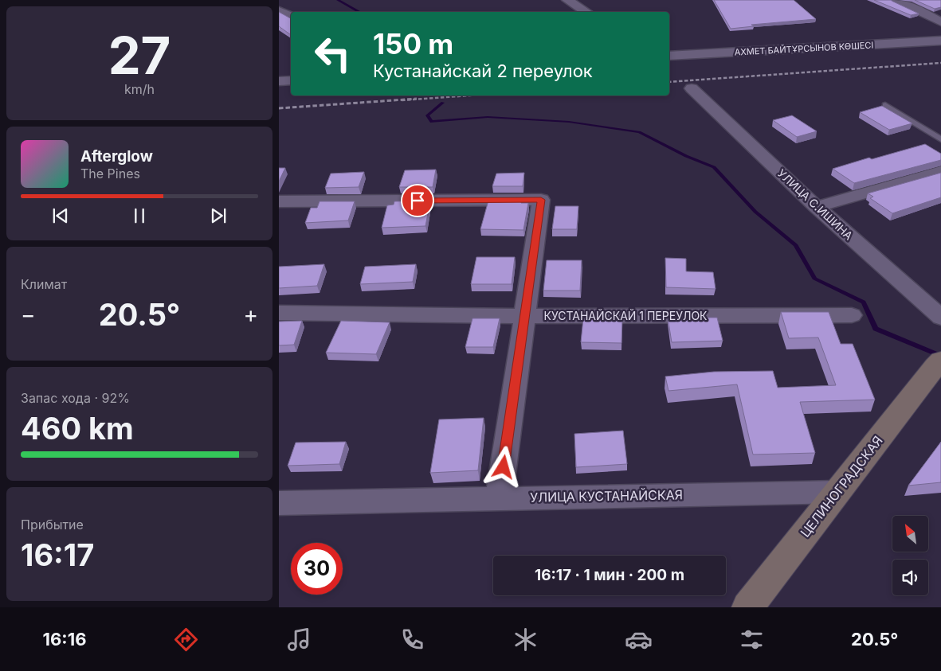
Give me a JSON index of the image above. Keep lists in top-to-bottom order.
{
  "streets": {
    "street": [
      "АХМЕТ БАЙТҰРСЫНОВ КӨШЕСІ",
      "УЛИЦА С.ИШИНА",
      "КУСТАНАЙСКАЙ 1 ПЕРЕУЛОК",
      "ЦЕЛИНОГРАДСКАЯ",
      "УЛИЦА КУСТАНАЙСКАЯ"
    ]
  },
  "crossings": [
    ["ЦЕЛИНОГРАДСКАЯ", "УЛИЦА КУСТАНАЙСКАЯ"]
  ],
  "north": "top left",
  "page": {
    "tile": [
      ["27", "km/h"],
      "Климат",
      ["Запас хода · 92%", "460 km"],
      ["Прибытие", "16:17"]
    ],
    "turn": ["150 m", "Кустанайскай 2 переулок"],
    "song": ["Afterglow", "The Pines"],
    "heat": ["−", "20.5°", "+"],
    "limit": "30",
    "trip": "16:17 · 1 мин · 200 m",
    "tabs": ["16:16", "20.5°"]
  }
}
